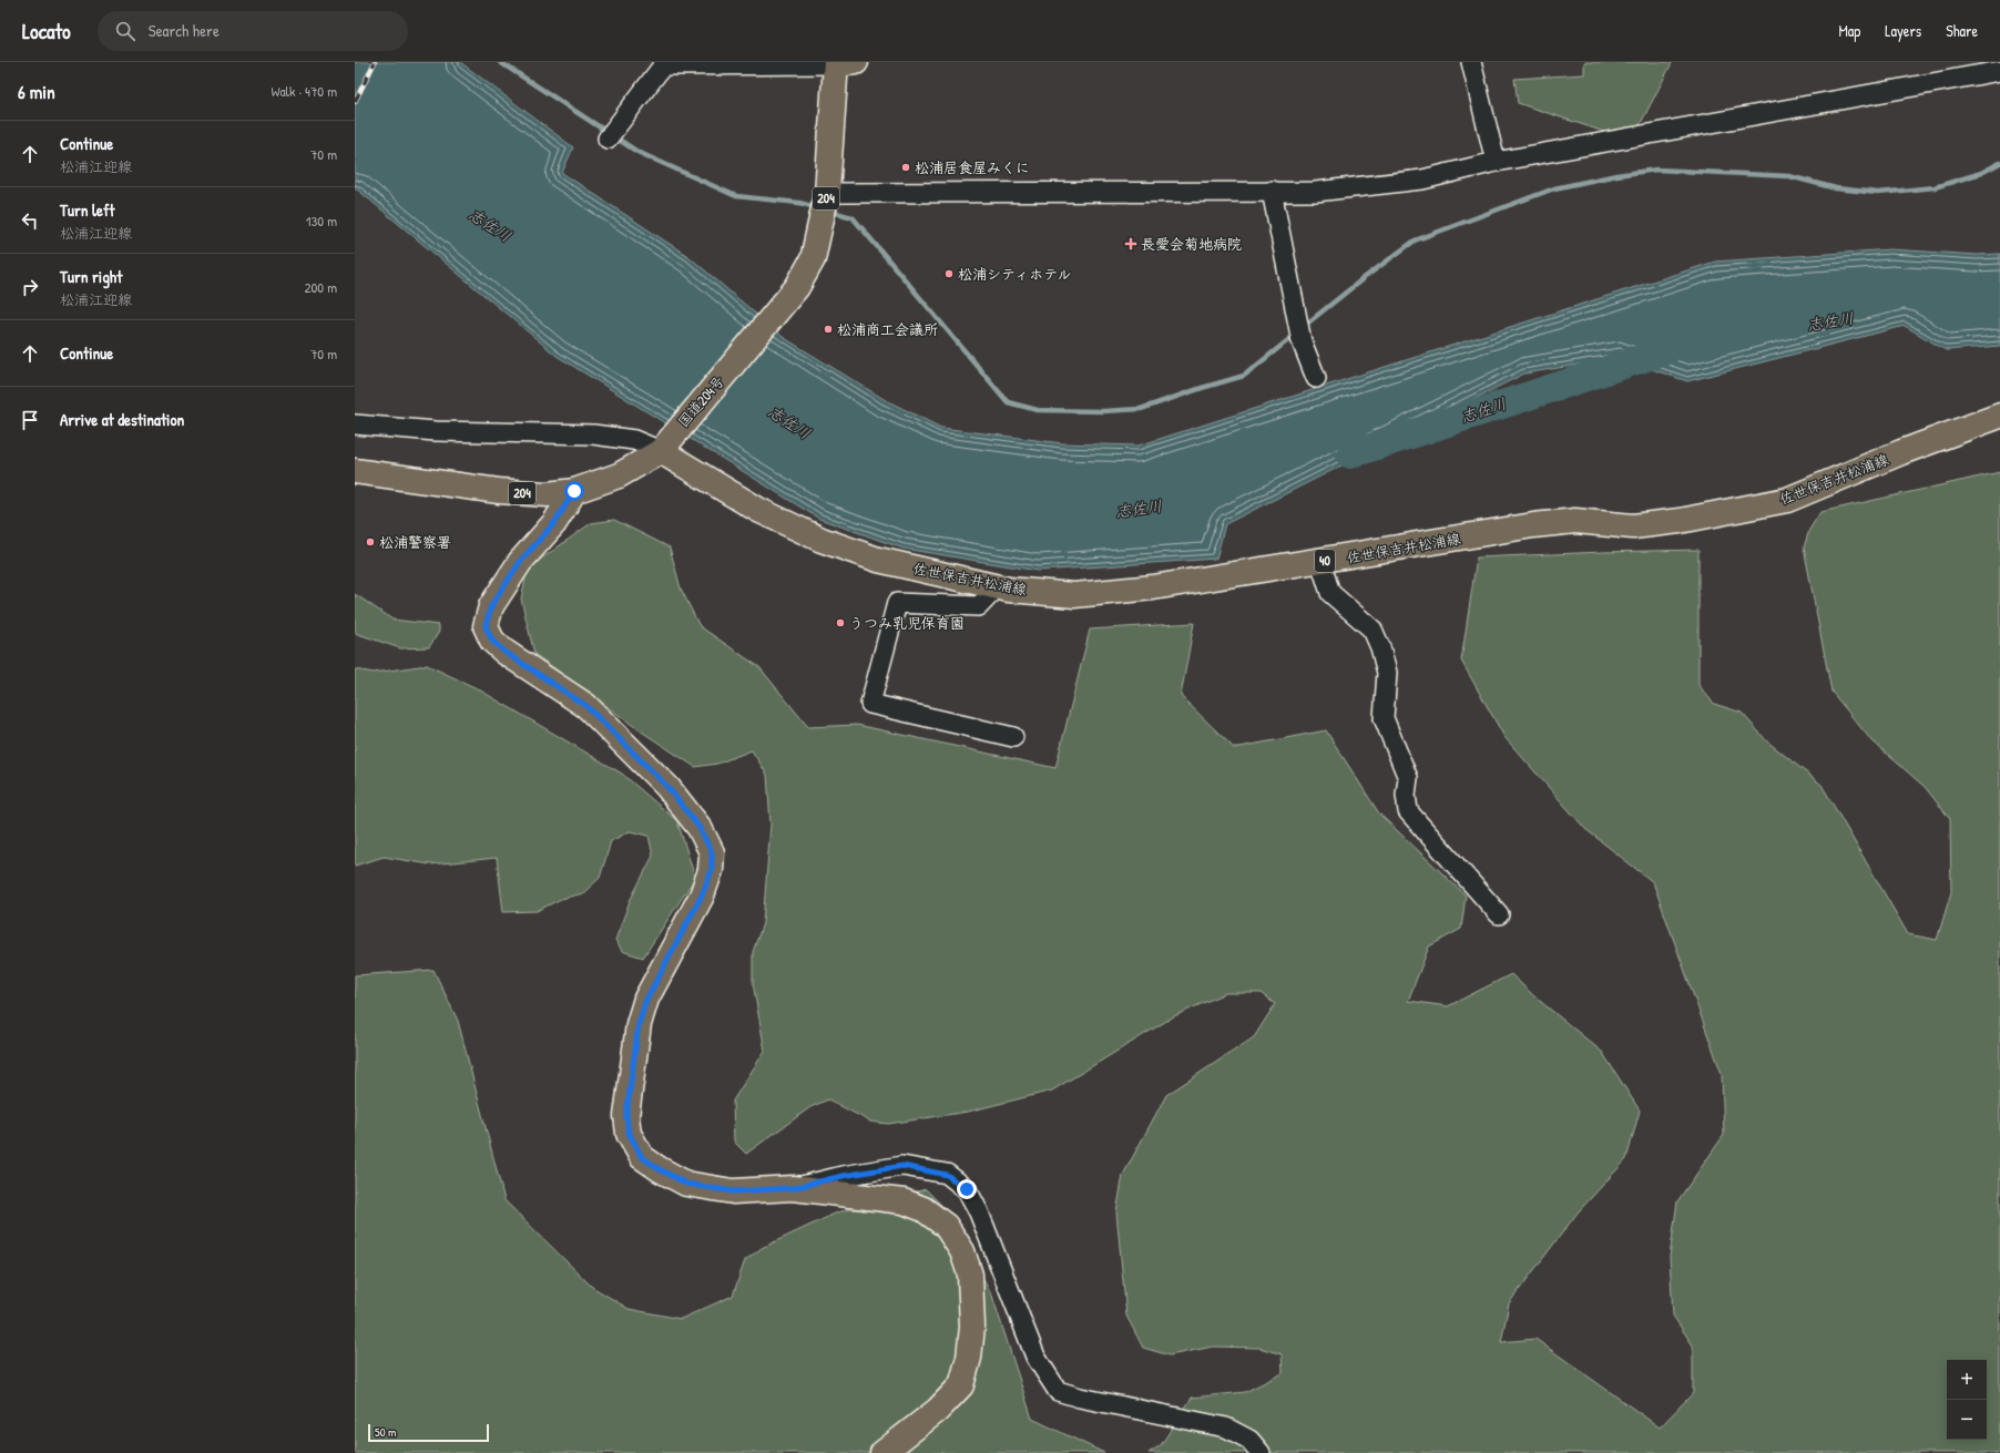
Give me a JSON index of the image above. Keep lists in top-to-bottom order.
{
  "streets": {
    "main road": [
      "204",
      "国道204号",
      "佐世保吉井松浦線",
      "40"
    ]
  },
  "crossings": [
    ["国道204号", "佐世保吉井松浦線"]
  ],
  "water": ["志佐川"],
  "places": {
    "other": [
      "松浦居食屋みくに",
      "松浦シティホテル",
      "松浦商工会議所",
      "松浦警察署",
      "うつみ乳児保育園"
    ],
    "health": ["長愛会菊地病院"]
  },
  "scale_bar": "50 m",
  "page": {
    "header": "Locato",
    "search": "Search here",
    "nav": ["Map", "Layers", "Share"],
    "heading": ["6 min", "Walk · 470 m"],
    "list": [
      ["Continue", "松浦江迎線", "70 m"],
      ["Turn left", "松浦江迎線", "130 m"],
      ["Turn right", "松浦江迎線", "200 m"],
      ["Continue", "70 m"],
      "Arrive at destination"
    ],
    "map_buttons": ["+", "−"],
    "scale": "50 m"
  }
}
